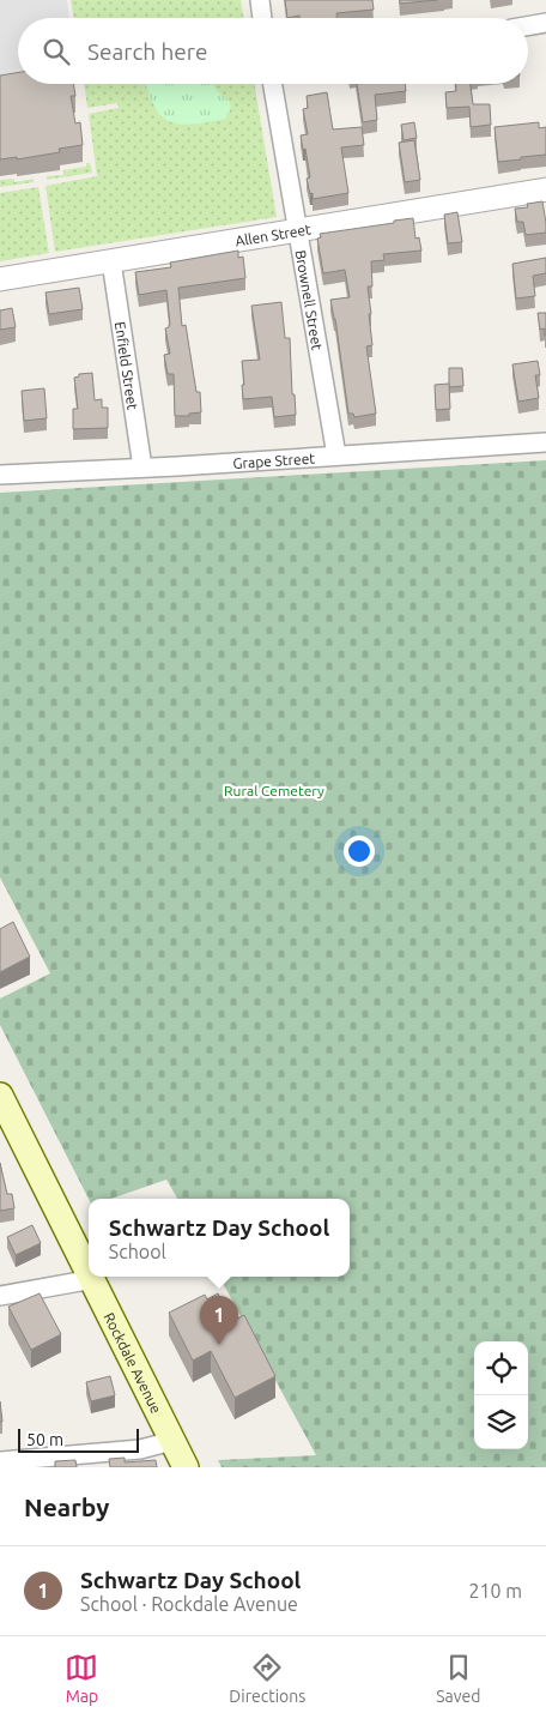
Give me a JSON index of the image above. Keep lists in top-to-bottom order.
{
  "streets": {
    "main road": ["Rockdale Avenue"],
    "street": [
      "Allen Street",
      "Brownell Street",
      "Enfield Street",
      "Grape Street"
    ]
  },
  "crossings": [
    ["Allen Street", "Brownell Street"],
    ["Allen Street", "Enfield Street"],
    ["Brownell Street", "Grape Street"],
    ["Enfield Street", "Grape Street"]
  ],
  "parks": ["Rural Cemetery"],
  "scale_bar": "50 m",
  "page": {
    "search": "Search here",
    "popup": ["Schwartz Day School", "School"],
    "pins": "1",
    "scale": "50 m",
    "heading": "Nearby",
    "list": [
      {
        "mark": "1",
        "name": "Schwartz Day School",
        "note": "School · Rockdale Avenue",
        "value": "210 m"
      }
    ],
    "nav": ["Map", "Directions", "Saved"]
  }
}
